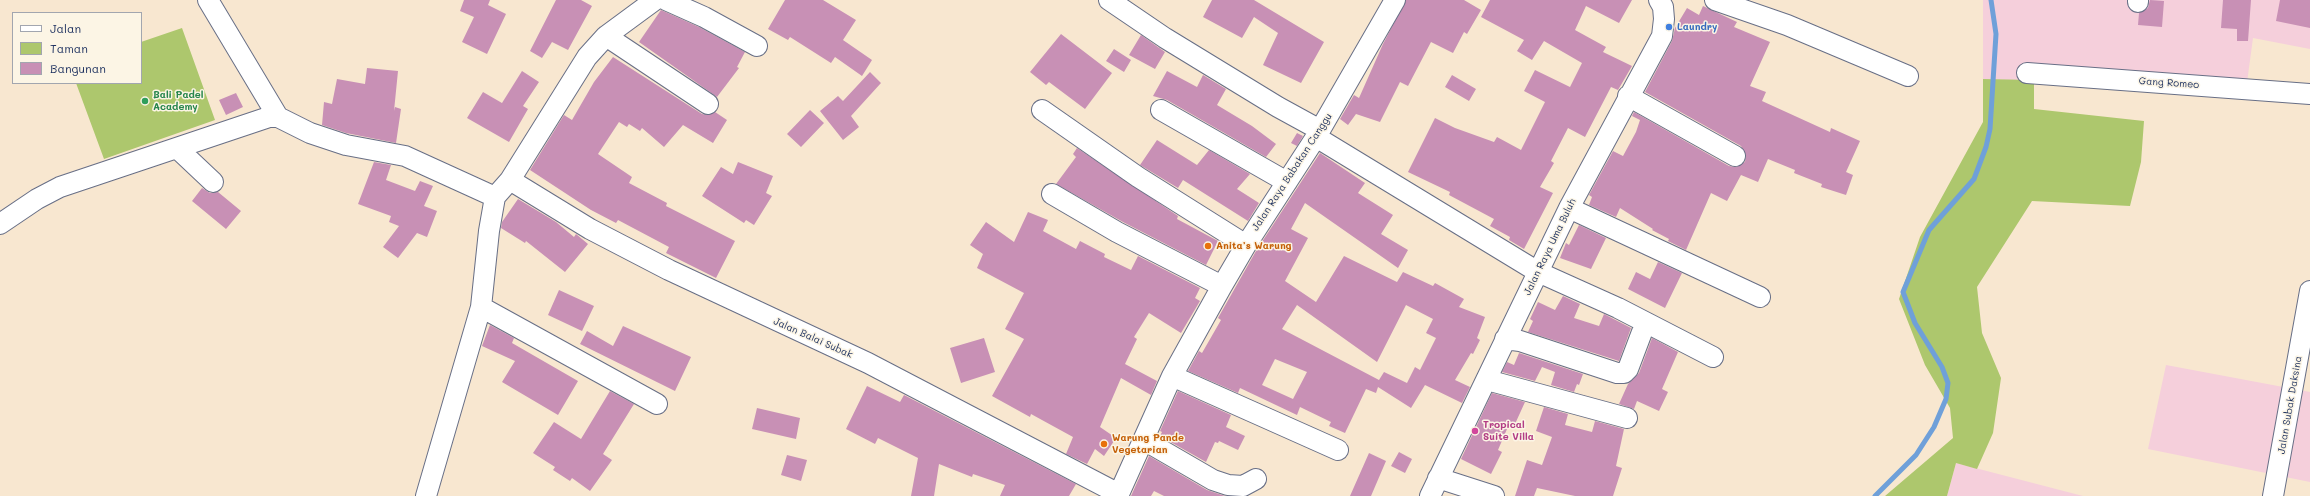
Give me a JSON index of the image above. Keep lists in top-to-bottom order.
{
  "streets": {
    "street": [
      "Gang Romeo",
      "Jalan Raya Babakan Canggu",
      "Jalan Raya Uma Buluh",
      "Jalan Balai Subak",
      "Jalan Subak Daksina"
    ]
  },
  "crossings": [
    ["Jalan Raya Babakan Canggu", "Jalan Balai Subak"]
  ],
  "places": [
    "Laundry",
    "Bali Padel Academy",
    "Anita’s Warung",
    "Tropical Suite Villa",
    "Warung Pande Vegetarian"
  ],
  "legend": ["Jalan", "Taman", "Bangunan"]
}
